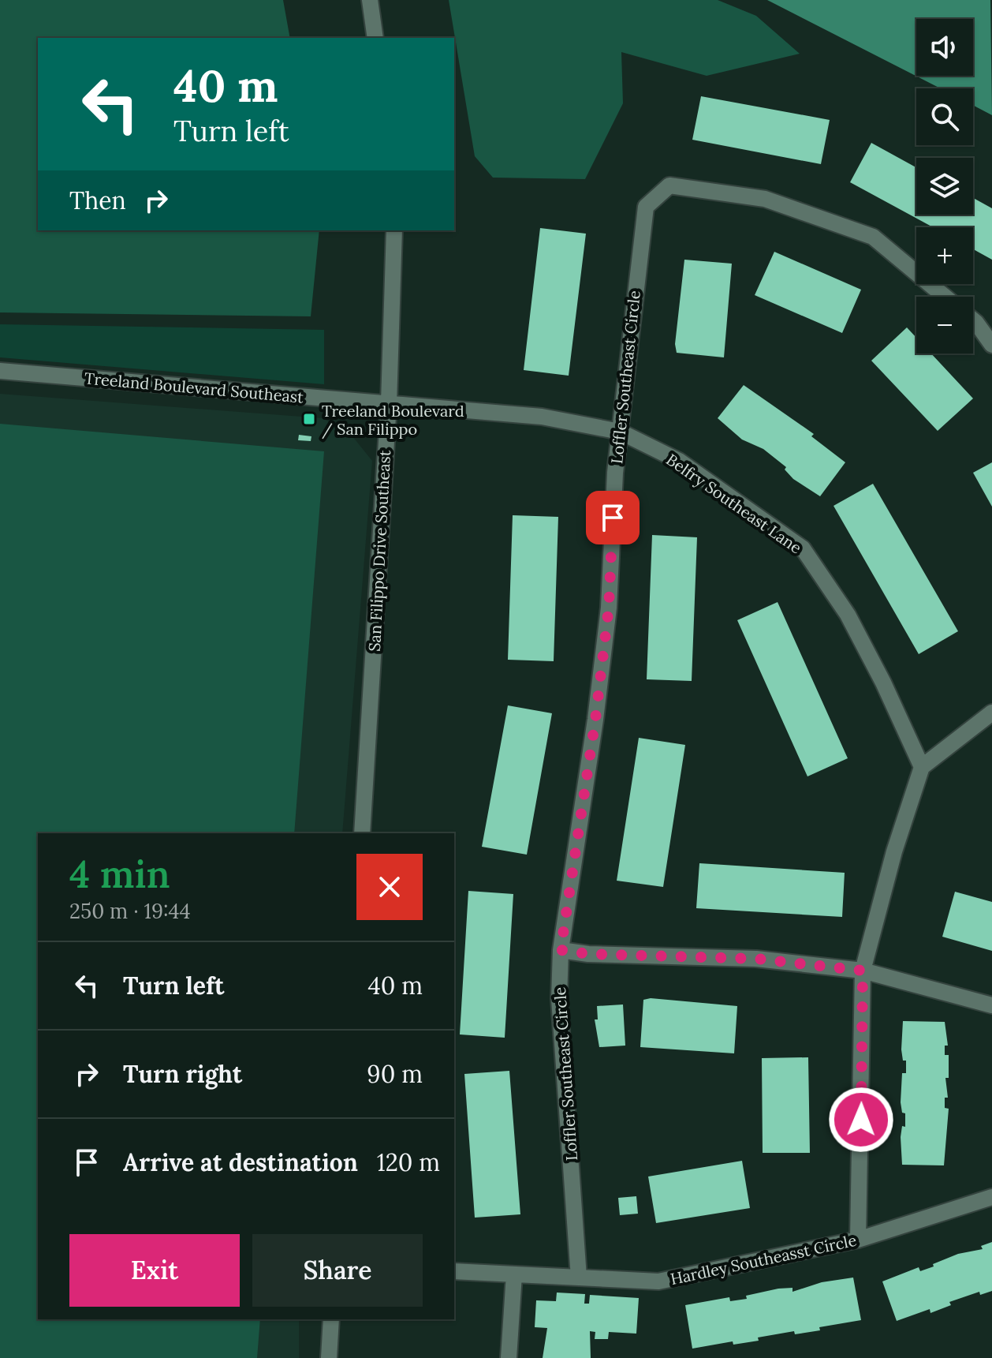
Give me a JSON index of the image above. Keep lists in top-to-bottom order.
{
  "streets": {
    "street": [
      "Loffler Southeast Circle",
      "Treeland Boulevard Southeast",
      "Belfry Southeast Lane",
      "San Filippo Drive Southeast",
      "Hardley Southeasst Circle"
    ]
  },
  "crossings": [
    ["Loffler Southeast Circle", "Belfry Southeast Lane"],
    ["Loffler Southeast Circle", "Hardley Southeasst Circle"],
    ["Treeland Boulevard Southeast", "Belfry Southeast Lane"],
    ["Treeland Boulevard Southeast", "San Filippo Drive Southeast"],
    ["Belfry Southeast Lane", "San Filippo Drive Southeast"]
  ],
  "places": {
    "transit": ["Treeland Boulevard / San Filippo"]
  },
  "page": {
    "map_buttons": ["+", "−"],
    "turn": ["40 m", "Turn left"],
    "then": "Then",
    "heading": ["4 min", "250 m · 19:44"],
    "list": [
      {
        "name": "Turn left",
        "value": "40 m"
      },
      {
        "name": "Turn right",
        "value": "90 m"
      },
      {
        "name": "Arrive at destination",
        "value": "120 m"
      }
    ],
    "buttons": ["Exit", "Share"]
  }
}
